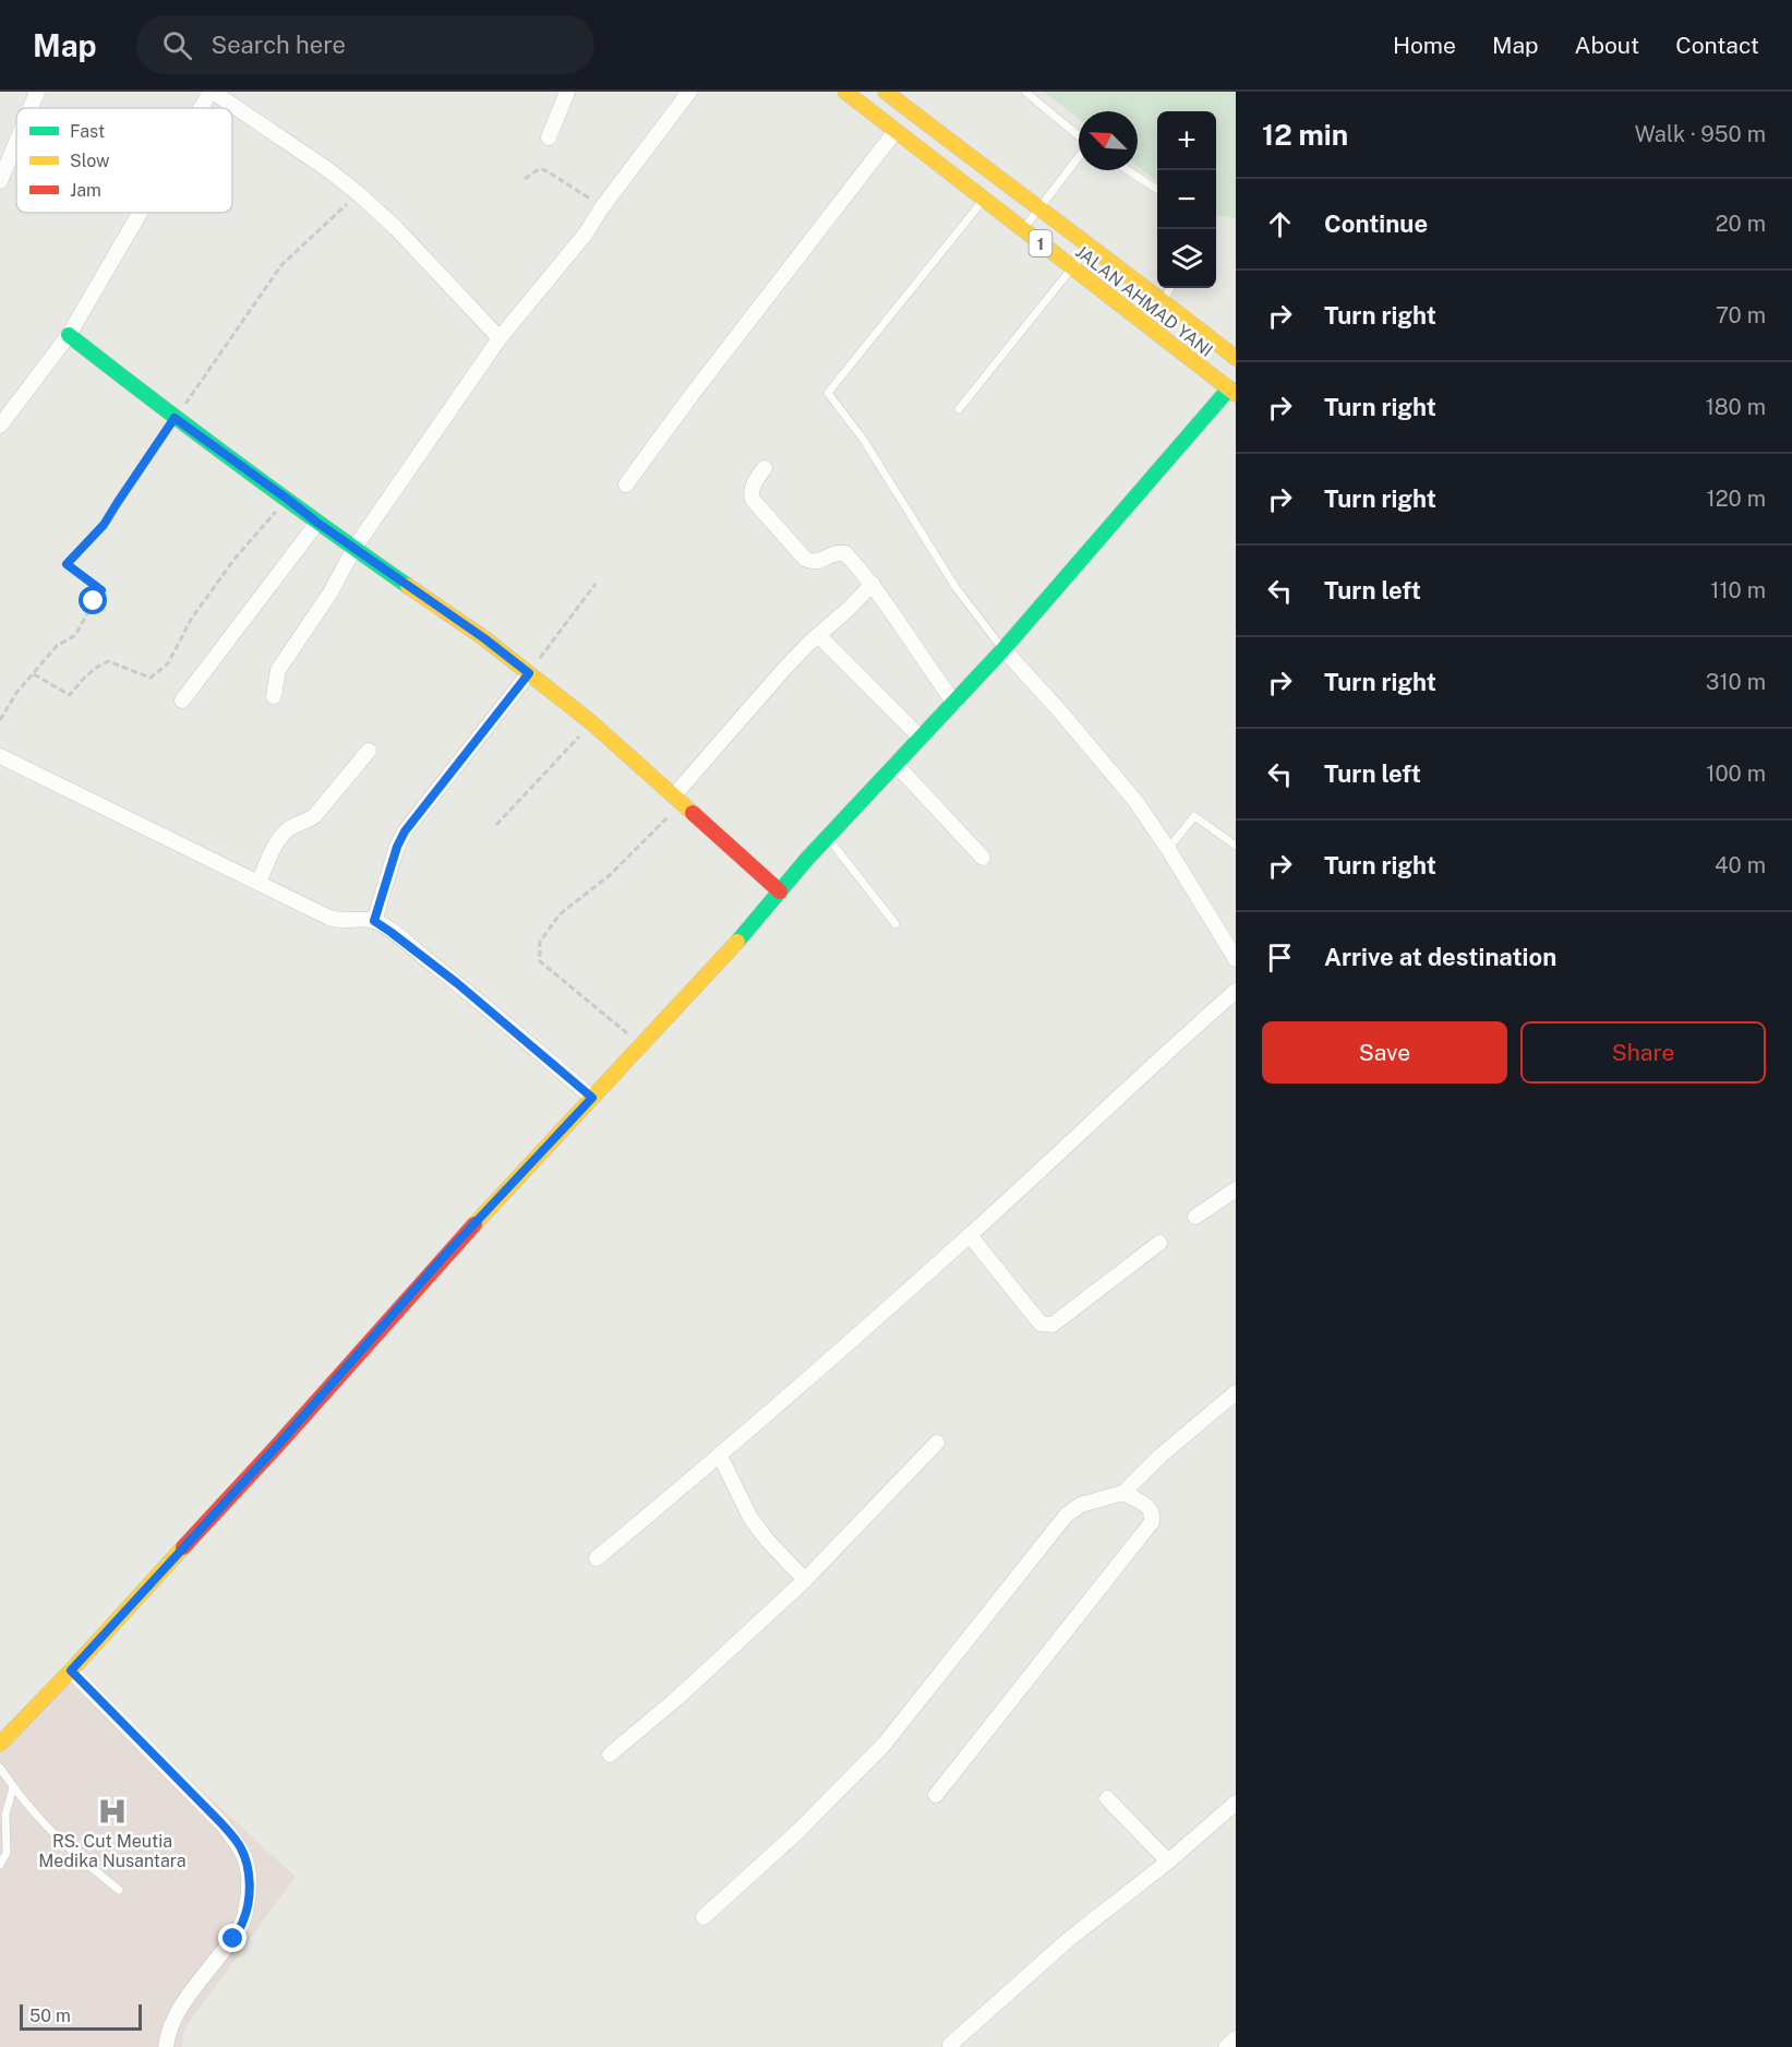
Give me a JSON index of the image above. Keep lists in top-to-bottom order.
{
  "streets": {
    "street": ["1", "JALAN AHMAD YANI"]
  },
  "places": {
    "hospital": ["RS. Cut Meutia Medika Nusantara"]
  },
  "legend": ["Fast", "Slow", "Jam"],
  "scale_bar": "50 m",
  "north": "top left",
  "page": {
    "header": "Map",
    "search": "Search here",
    "nav": [
      "Home",
      "Map",
      "About",
      "Contact"
    ],
    "heading": ["12 min", "Walk · 950 m"],
    "map_buttons": ["+", "−"],
    "list": [
      ["Continue", "20 m"],
      ["Turn right", "70 m"],
      ["Turn right", "180 m"],
      ["Turn right", "120 m"],
      ["Turn left", "110 m"],
      ["Turn right", "310 m"],
      ["Turn left", "100 m"],
      ["Turn right", "40 m"],
      "Arrive at destination"
    ],
    "buttons": ["Save", "Share"],
    "scale": "50 m"
  }
}
